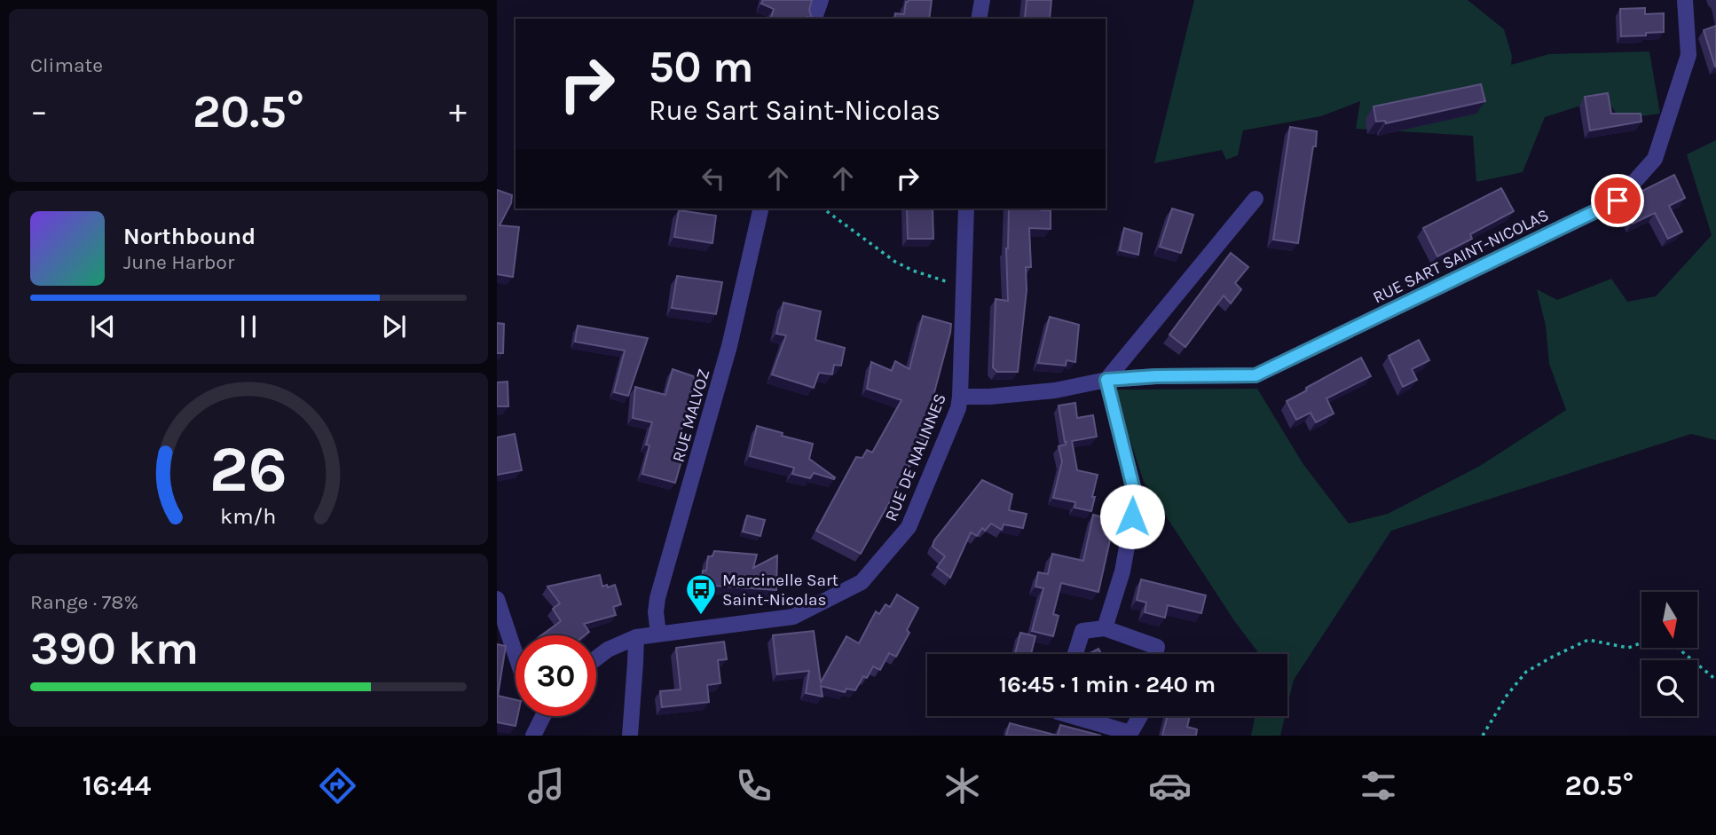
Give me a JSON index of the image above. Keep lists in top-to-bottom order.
{
  "streets": {
    "street": ["RUE SART SAINT-NICOLAS", "RUE MALVOZ", "RUE DE NALINNES"]
  },
  "crossings": [
    ["RUE SART SAINT-NICOLAS", "RUE DE NALINNES"],
    ["RUE MALVOZ", "RUE DE NALINNES"]
  ],
  "places": {
    "bus stop": ["Marcinelle Sart Saint-Nicolas"]
  },
  "north": "bottom",
  "page": {
    "tile": [
      "Climate",
      ["Range · 78%", "390 km"]
    ],
    "turn": ["50 m", "Rue Sart Saint-Nicolas"],
    "heat": ["−", "20.5°", "+"],
    "song": ["Northbound", "June Harbor"],
    "limit": "30",
    "trip": "16:45 · 1 min · 240 m",
    "tabs": ["16:44", "20.5°"],
    "gauge": ["26", "km/h"]
  }
}
